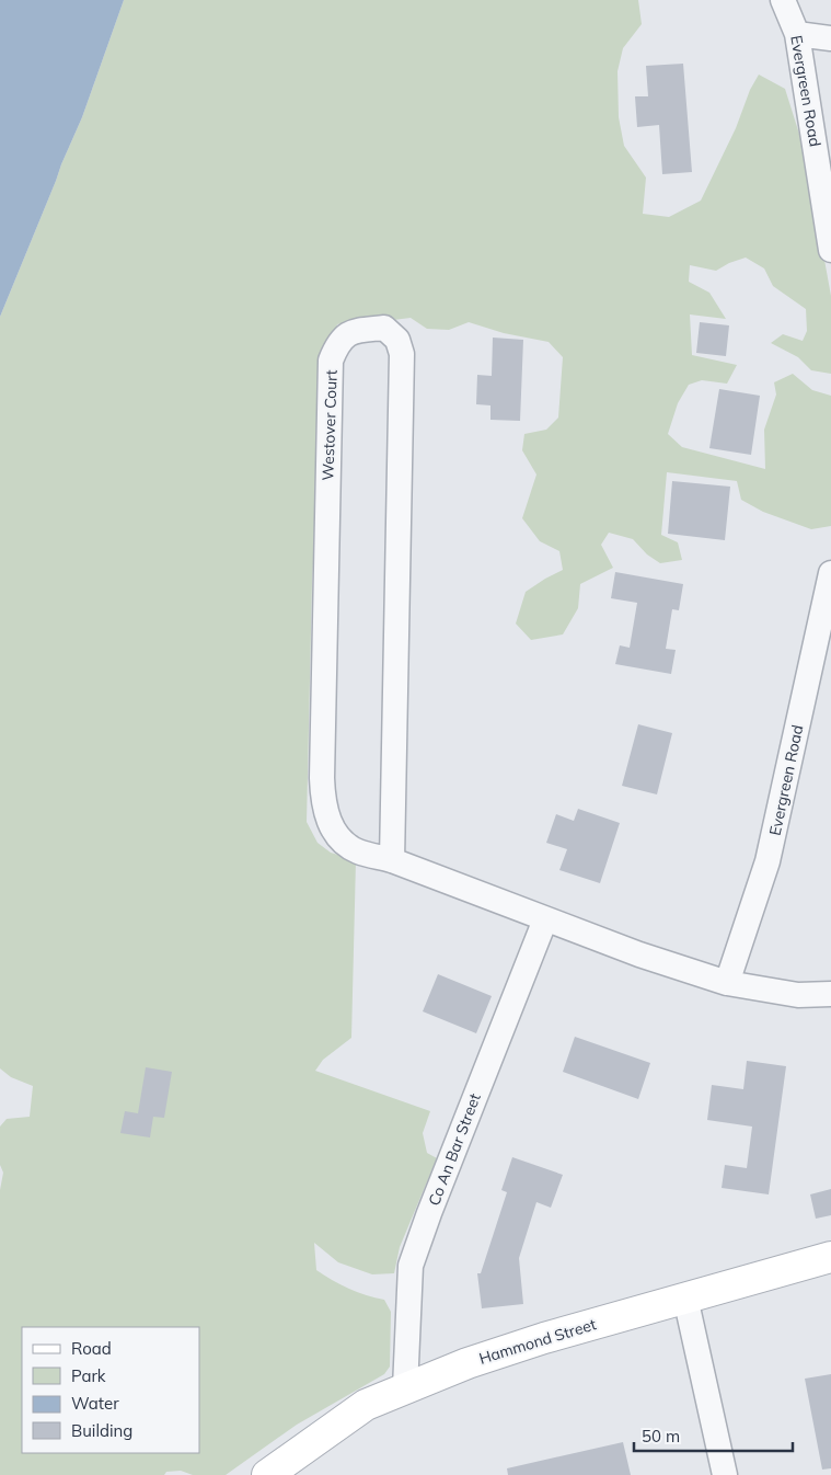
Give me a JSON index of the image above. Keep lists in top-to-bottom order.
{
  "streets": {
    "street": [
      "Evergreen Road",
      "Westover Court",
      "Co An Bar Street",
      "Hammond Street"
    ]
  },
  "crossings": [
    ["Co An Bar Street", "Hammond Street"]
  ],
  "legend": [
    "Road",
    "Park",
    "Water",
    "Building"
  ],
  "scale_bar": "50 m"
}
